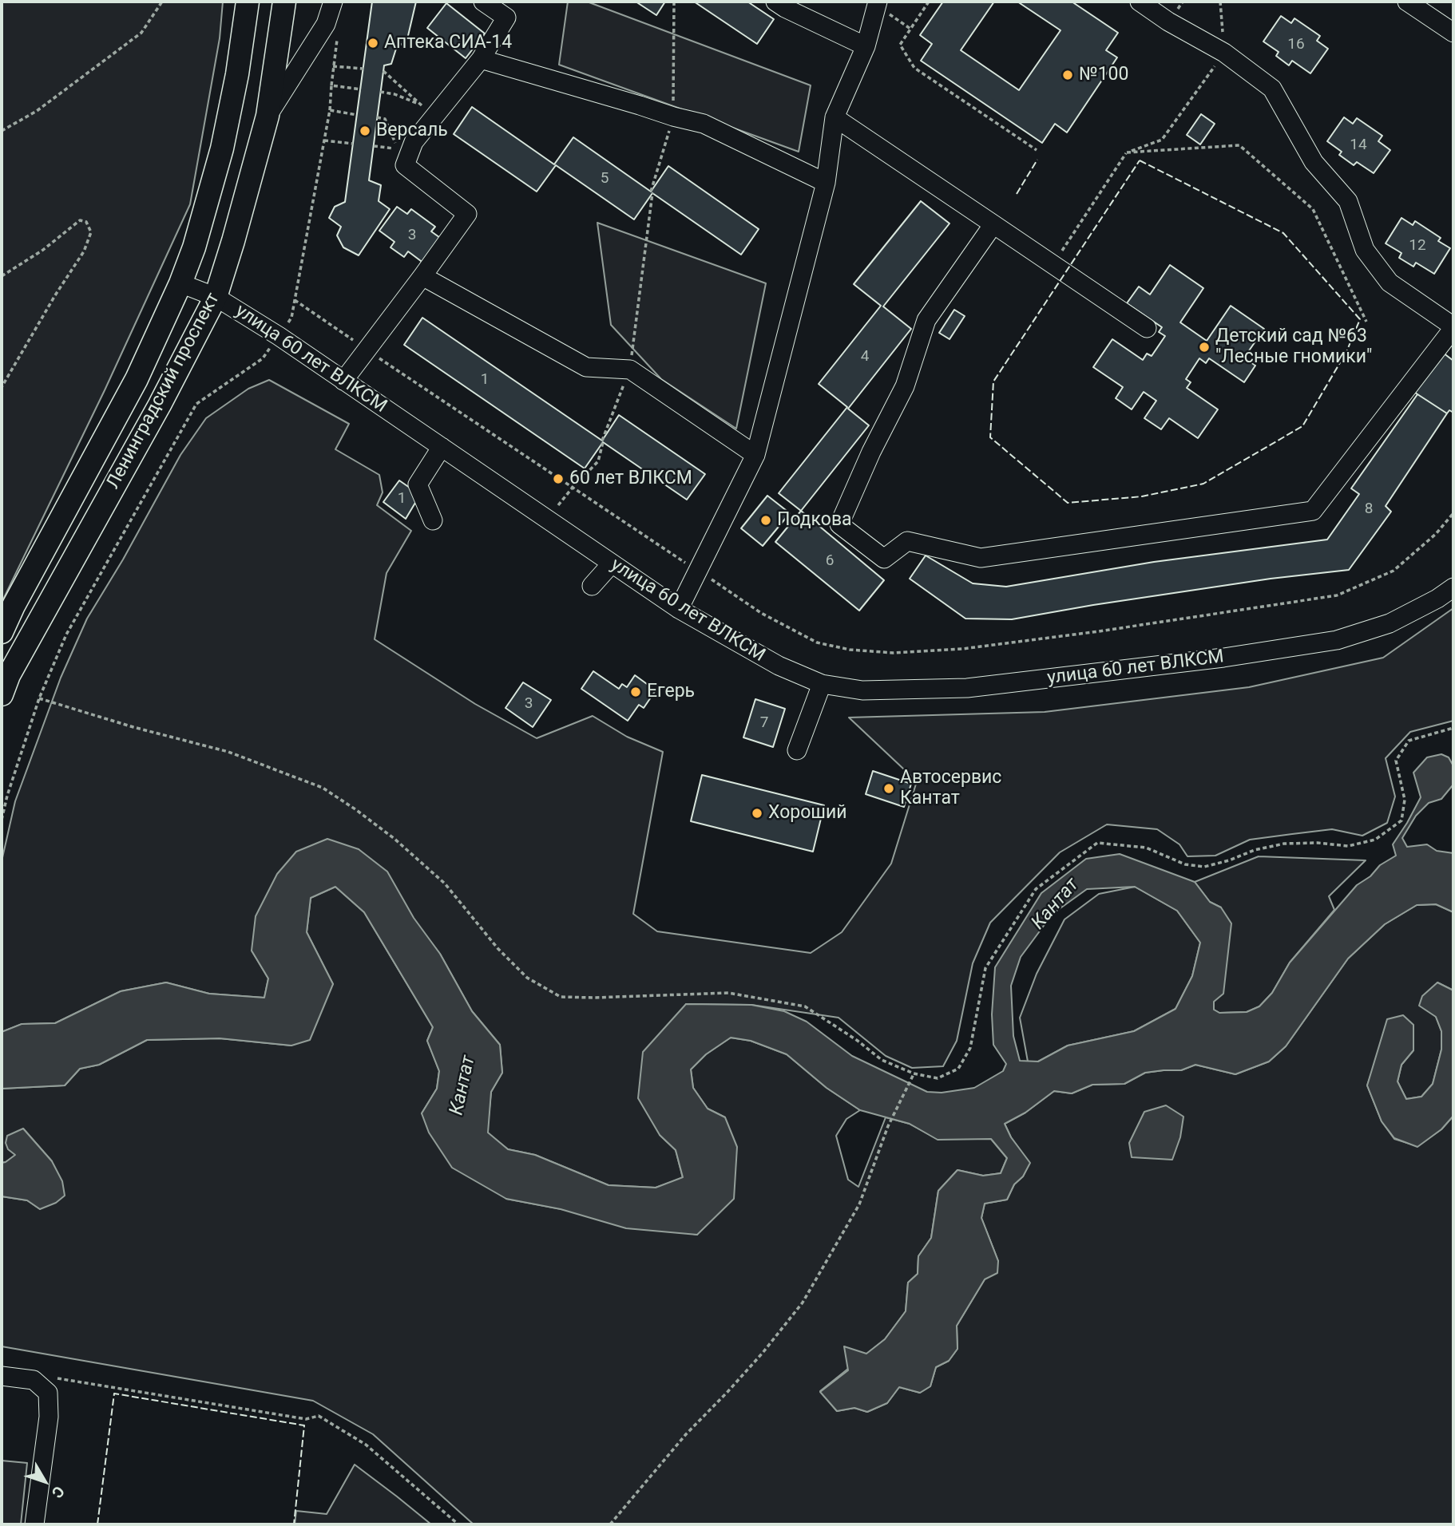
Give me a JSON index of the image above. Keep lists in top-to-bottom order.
{
  "streets": {
    "main road": ["Ленинградский проспект"],
    "street": ["улица 60 лет ВЛКСМ"]
  },
  "crossings": [
    ["улица 60 лет ВЛКСМ", "Ленинградский проспект"]
  ],
  "water": ["Кантат"],
  "places": [
    "Аптека СИА-14",
    "№100",
    "Версаль",
    "Детский сад №63 \"Лесные гномики\"",
    "60 лет ВЛКСМ",
    "Подкова",
    "Егерь",
    "Автосервис Кантат",
    "Хороший"
  ],
  "house_numbers": [
    "16",
    "14",
    "5",
    "3",
    "12",
    "4",
    "1",
    "1",
    "8",
    "6",
    "3",
    "7"
  ],
  "north": "bottom right"
}
